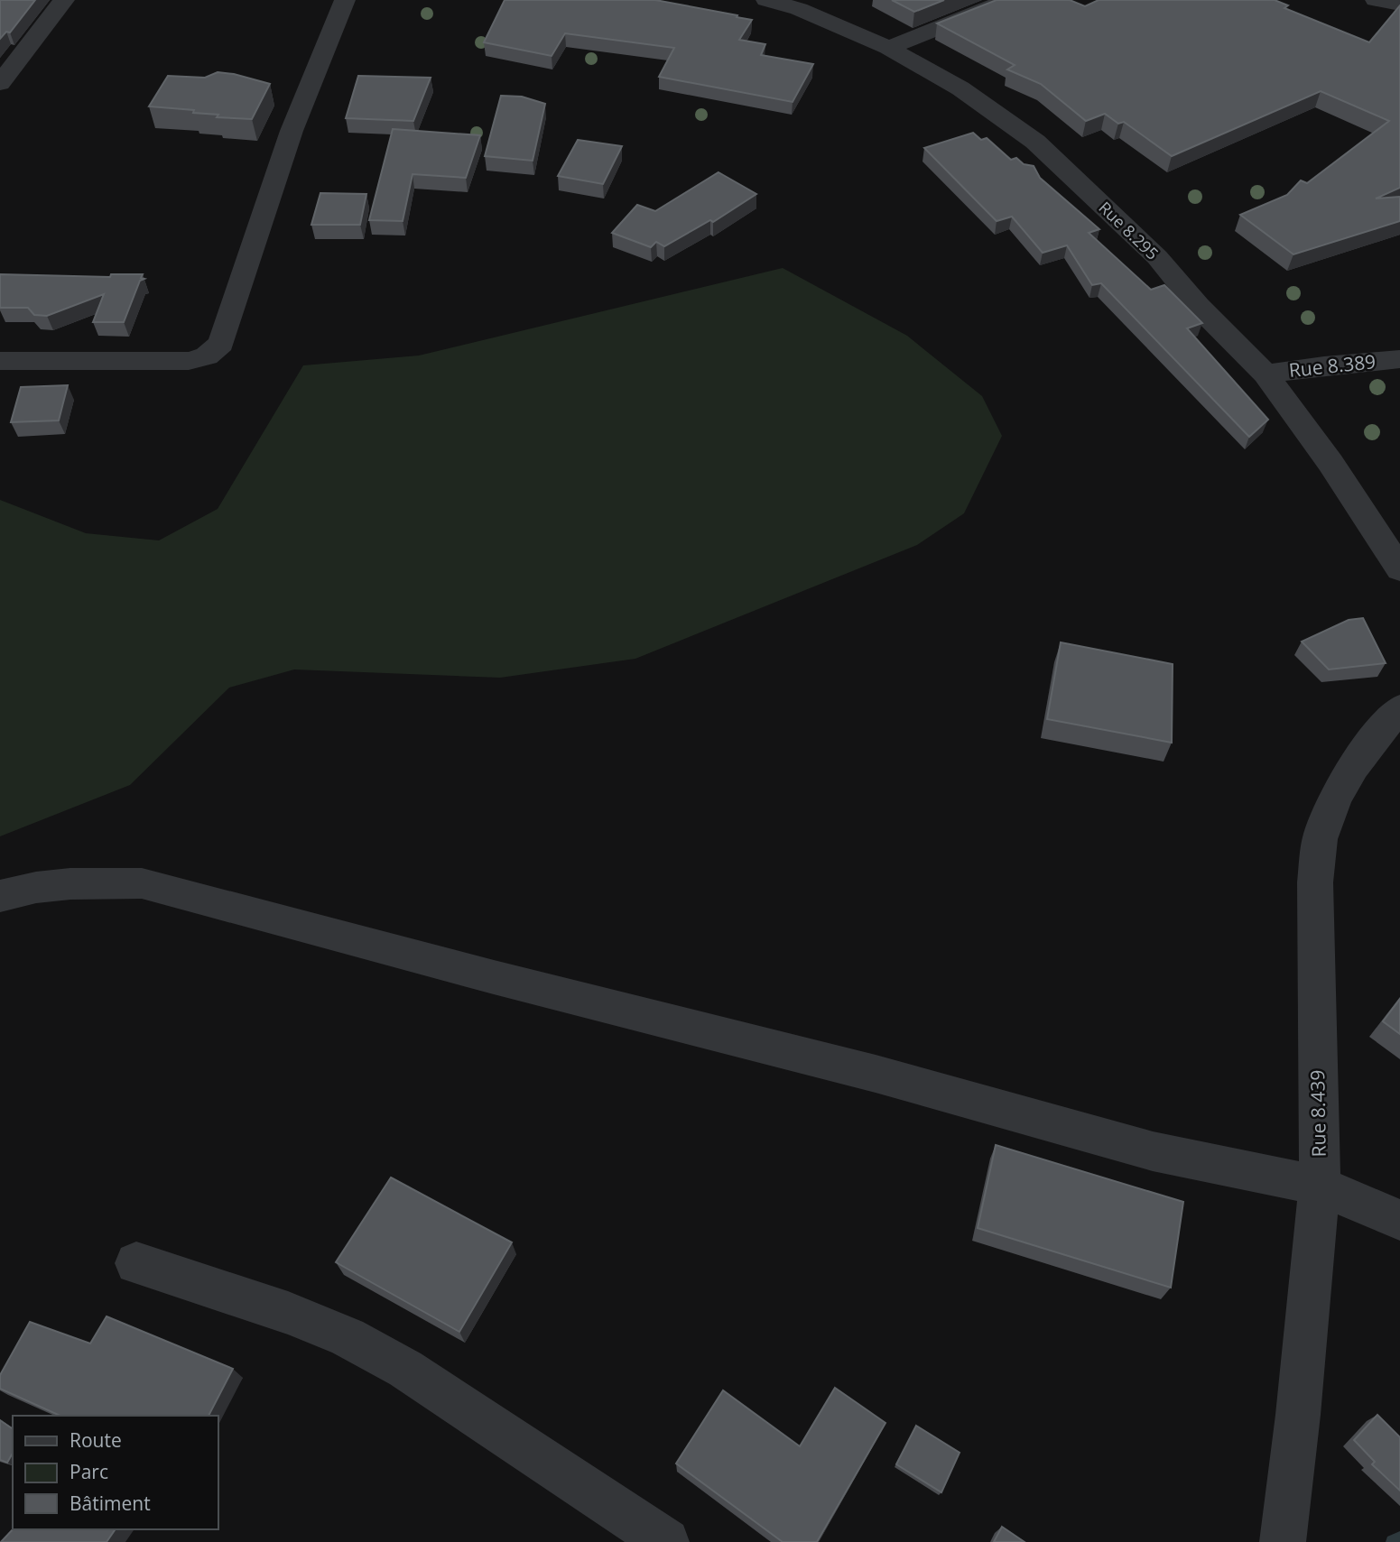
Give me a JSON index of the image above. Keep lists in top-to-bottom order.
{
  "streets": {
    "street": ["Rue 8.295", "Rue 8.389", "Rue 8.439"]
  },
  "crossings": [
    ["Rue 8.295", "Rue 8.389"]
  ],
  "legend": ["Route", "Parc", "Bâtiment"]
}
